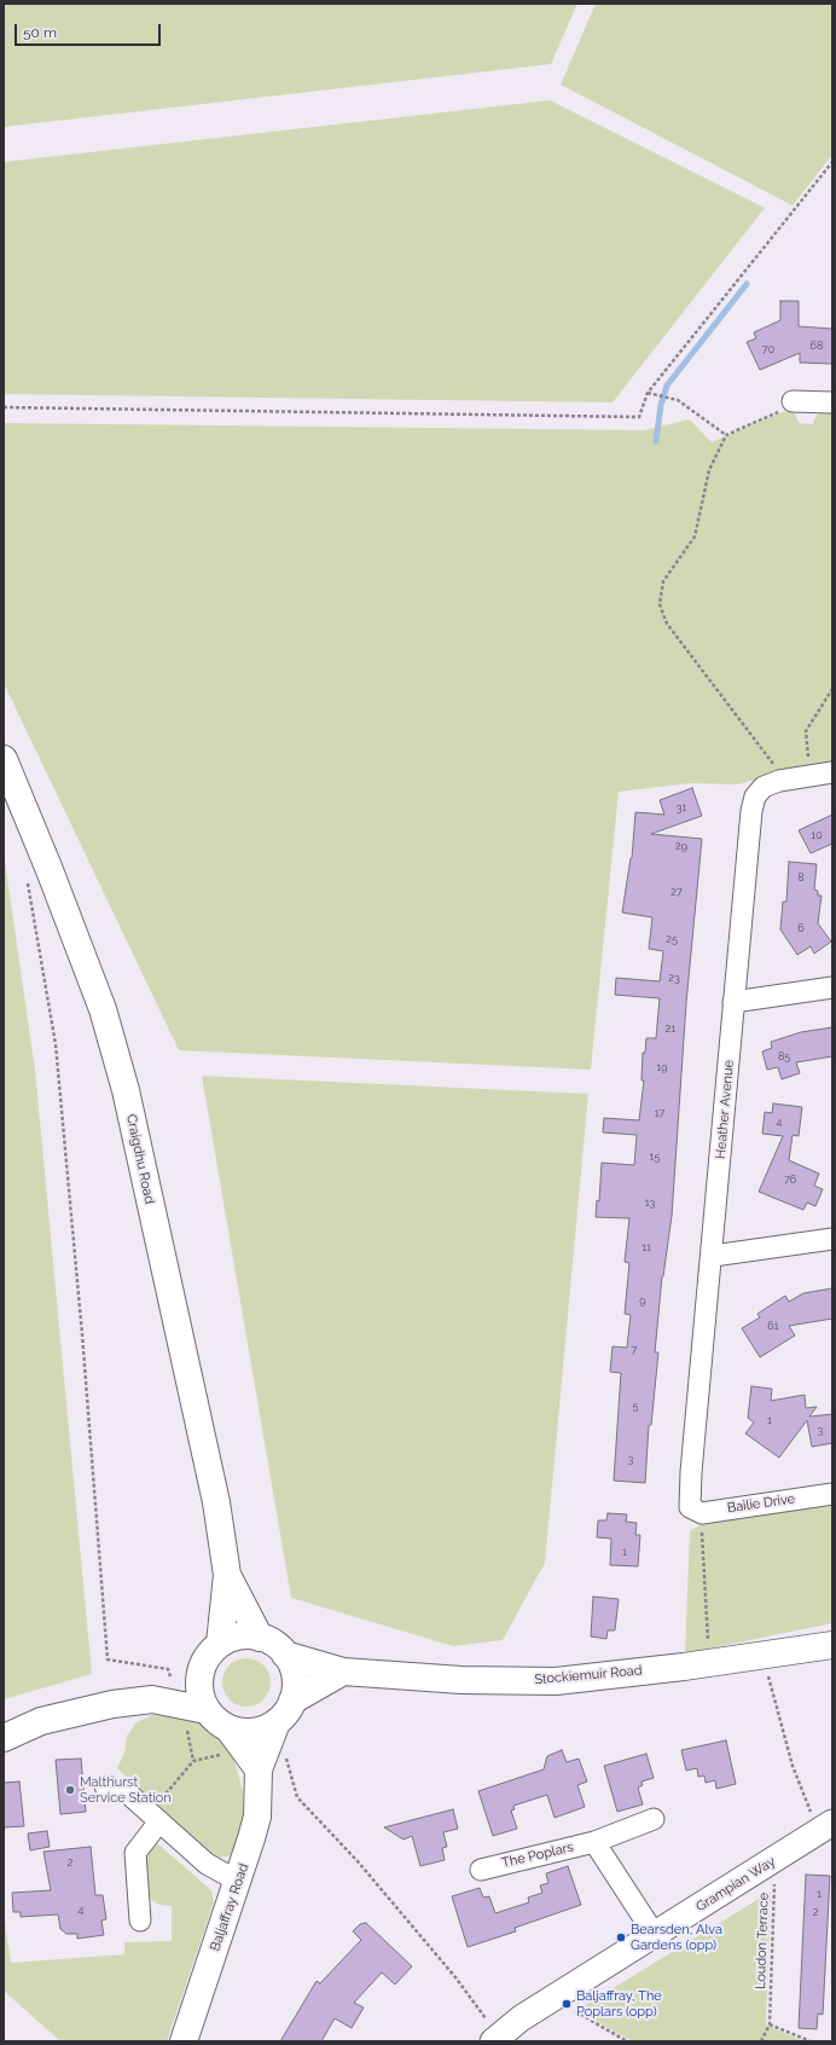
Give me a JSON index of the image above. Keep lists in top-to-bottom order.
{
  "streets": {
    "main road": ["Craigdhu Road", "Stockiemuir Road", "Baljaffray Road"],
    "street": [
      "Heather Avenue",
      "Bailie Drive",
      "The Poplars",
      "Grampian Way"
    ],
    "path": ["Loudon Terrace"]
  },
  "crossings": [
    ["Heather Avenue", "Bailie Drive"],
    ["Craigdhu Road", "Stockiemuir Road"],
    ["Craigdhu Road", "Baljaffray Road"],
    ["Stockiemuir Road", "Baljaffray Road"],
    ["Grampian Way", "Loudon Terrace"]
  ],
  "places": ["Malthurst Service Station", "Bearsden, Alva Gardens (opp)", "Baljaffray, The Poplars (opp)"],
  "house_numbers": [
    "68",
    "70",
    "31",
    "10",
    "29",
    "8",
    "27",
    "6",
    "25",
    "23",
    "21",
    "85",
    "19",
    "17",
    "4",
    "15",
    "76",
    "13",
    "11",
    "9",
    "61",
    "7",
    "5",
    "1",
    "3",
    "3",
    "1",
    "2",
    "1",
    "4",
    "2"
  ],
  "scale_bar": "50 m"
}
